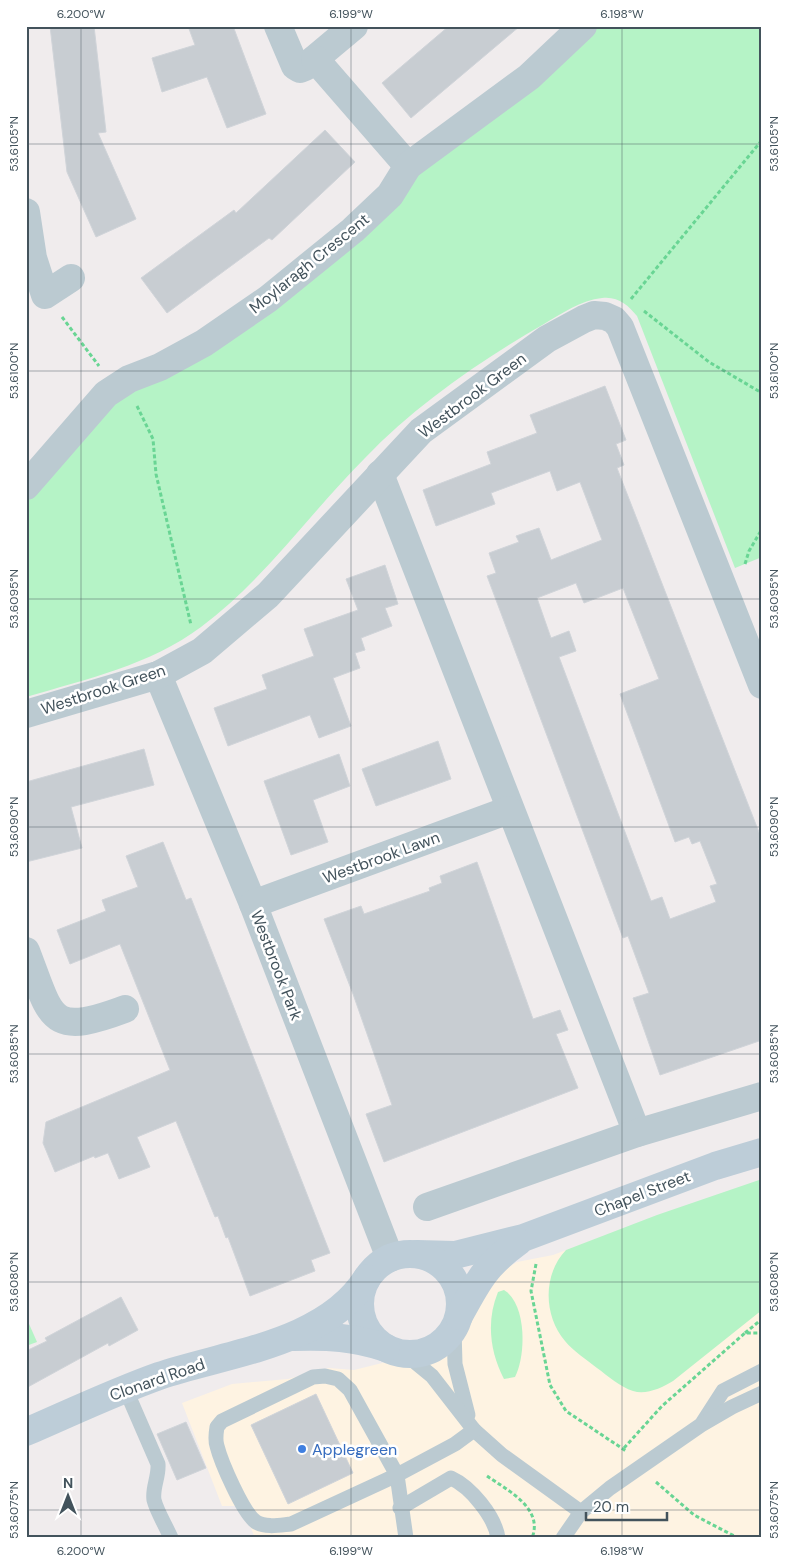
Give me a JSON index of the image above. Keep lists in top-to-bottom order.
{
  "streets": {
    "main road": ["Chapel Street", "Clonard Road"],
    "street": [
      "Moylaragh Crescent",
      "Westbrook Green",
      "Westbrook Lawn",
      "Westbrook Park"
    ]
  },
  "crossings": [
    ["Westbrook Green", "Westbrook Park"],
    ["Westbrook Lawn", "Westbrook Park"],
    ["Westbrook Park", "Chapel Street"],
    ["Westbrook Park", "Clonard Road"],
    ["Chapel Street", "Clonard Road"]
  ],
  "places": ["Applegreen"],
  "scale_bar": "20 m",
  "north": "top",
  "coordinates": [
    "6.200°W",
    "6.199°W",
    "6.198°W",
    "53.6105°N",
    "53.6100°N",
    "53.6095°N",
    "53.6090°N",
    "53.6085°N",
    "53.6080°N",
    "53.6075°N"
  ]
}
